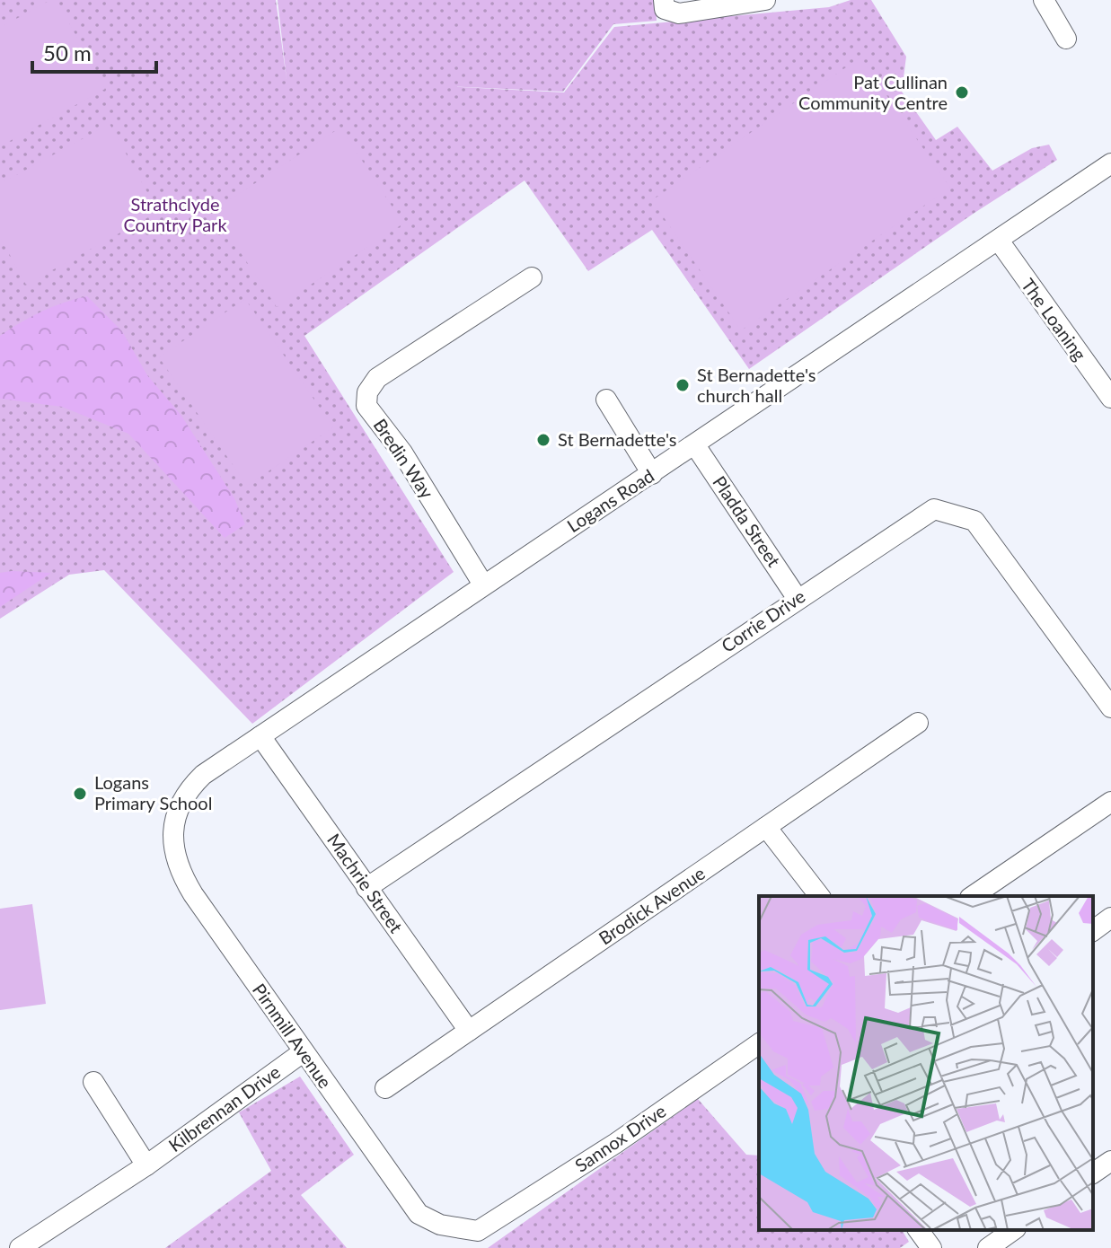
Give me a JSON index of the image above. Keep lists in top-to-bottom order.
{
  "streets": {
    "street": [
      "The Loaning",
      "Bredin Way",
      "Logans Road",
      "Pladda Street",
      "Corrie Drive",
      "Machrie Street",
      "Brodick Avenue",
      "Pirnmill Avenue",
      "Kilbrennan Drive",
      "Sannox Drive"
    ]
  },
  "crossings": [
    ["The Loaning", "Logans Road"],
    ["Bredin Way", "Logans Road"],
    ["Logans Road", "Pladda Street"],
    ["Logans Road", "Machrie Street"],
    ["Logans Road", "Pirnmill Avenue"],
    ["Pladda Street", "Corrie Drive"],
    ["Corrie Drive", "Machrie Street"],
    ["Machrie Street", "Brodick Avenue"],
    ["Pirnmill Avenue", "Kilbrennan Drive"],
    ["Pirnmill Avenue", "Sannox Drive"]
  ],
  "parks": ["Strathclyde Country Park"],
  "places": [
    "Pat Cullinan Community Centre",
    "St Bernadette's church hall",
    "St Bernadette's",
    "Logans Primary School"
  ],
  "scale_bar": "50 m"
}
